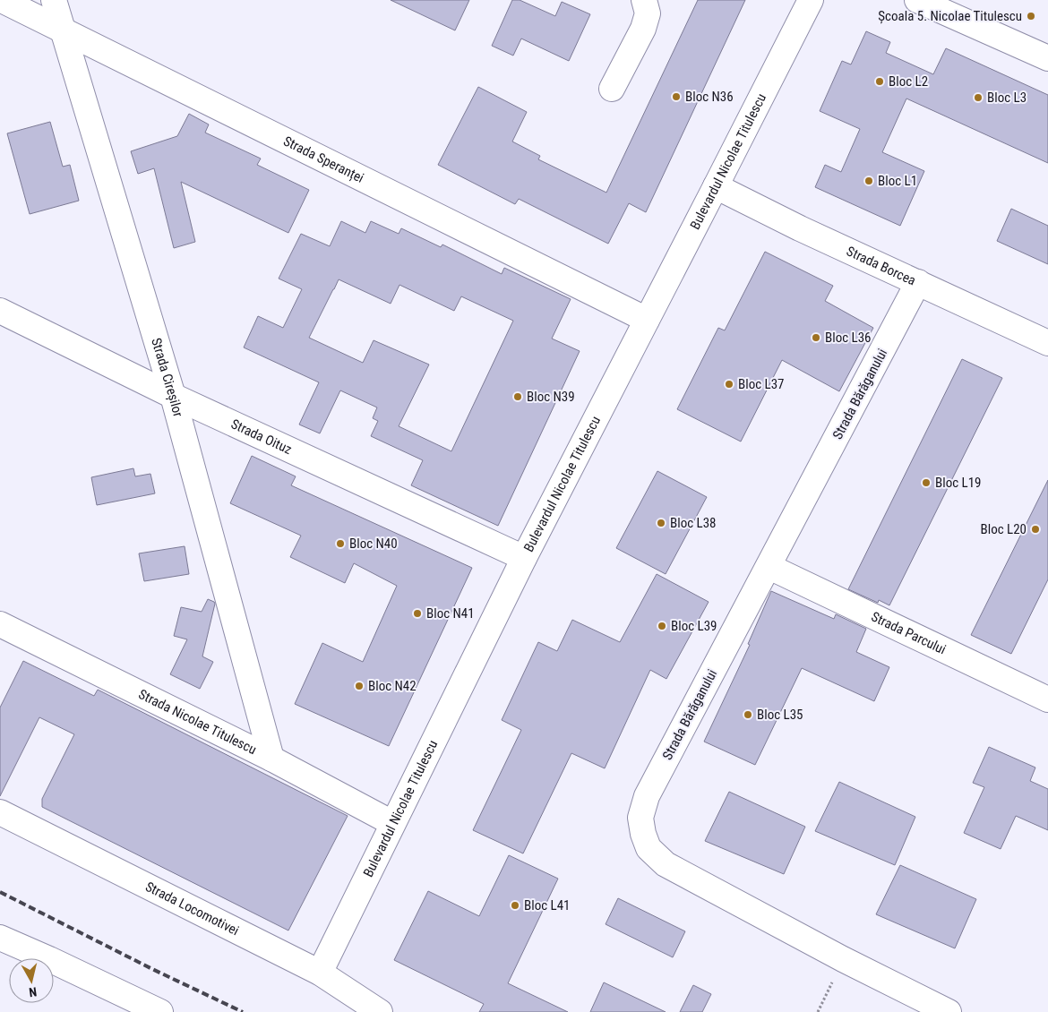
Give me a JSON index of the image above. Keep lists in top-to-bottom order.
{
  "streets": {
    "street": [
      "Strada Speranței",
      "Bulevardul Nicolae Titulescu",
      "Strada Borcea",
      "Strada Cireșilor",
      "Strada Bărăganului",
      "Strada Oituz",
      "Strada Parcului",
      "Strada Nicolae Titulescu",
      "Strada Locomotivei"
    ]
  },
  "crossings": [
    ["Strada Speranței", "Bulevardul Nicolae Titulescu"],
    ["Strada Speranței", "Strada Cireșilor"],
    ["Bulevardul Nicolae Titulescu", "Strada Borcea"],
    ["Bulevardul Nicolae Titulescu", "Strada Oituz"],
    ["Bulevardul Nicolae Titulescu", "Strada Nicolae Titulescu"],
    ["Bulevardul Nicolae Titulescu", "Strada Locomotivei"],
    ["Strada Borcea", "Strada Bărăganului"],
    ["Strada Cireșilor", "Strada Oituz"],
    ["Strada Cireșilor", "Strada Nicolae Titulescu"],
    ["Strada Bărăganului", "Strada Parcului"]
  ],
  "places": [
    "Școala 5. Nicolae Titulescu",
    "Bloc L2",
    "Bloc N36",
    "Bloc L3",
    "Bloc L1",
    "Bloc L36",
    "Bloc L37",
    "Bloc N39",
    "Bloc L19",
    "Bloc L38",
    "Bloc L20",
    "Bloc N40",
    "Bloc N41",
    "Bloc L39",
    "Bloc N42",
    "Bloc L35",
    "Bloc L41"
  ],
  "north": "bottom"
}
